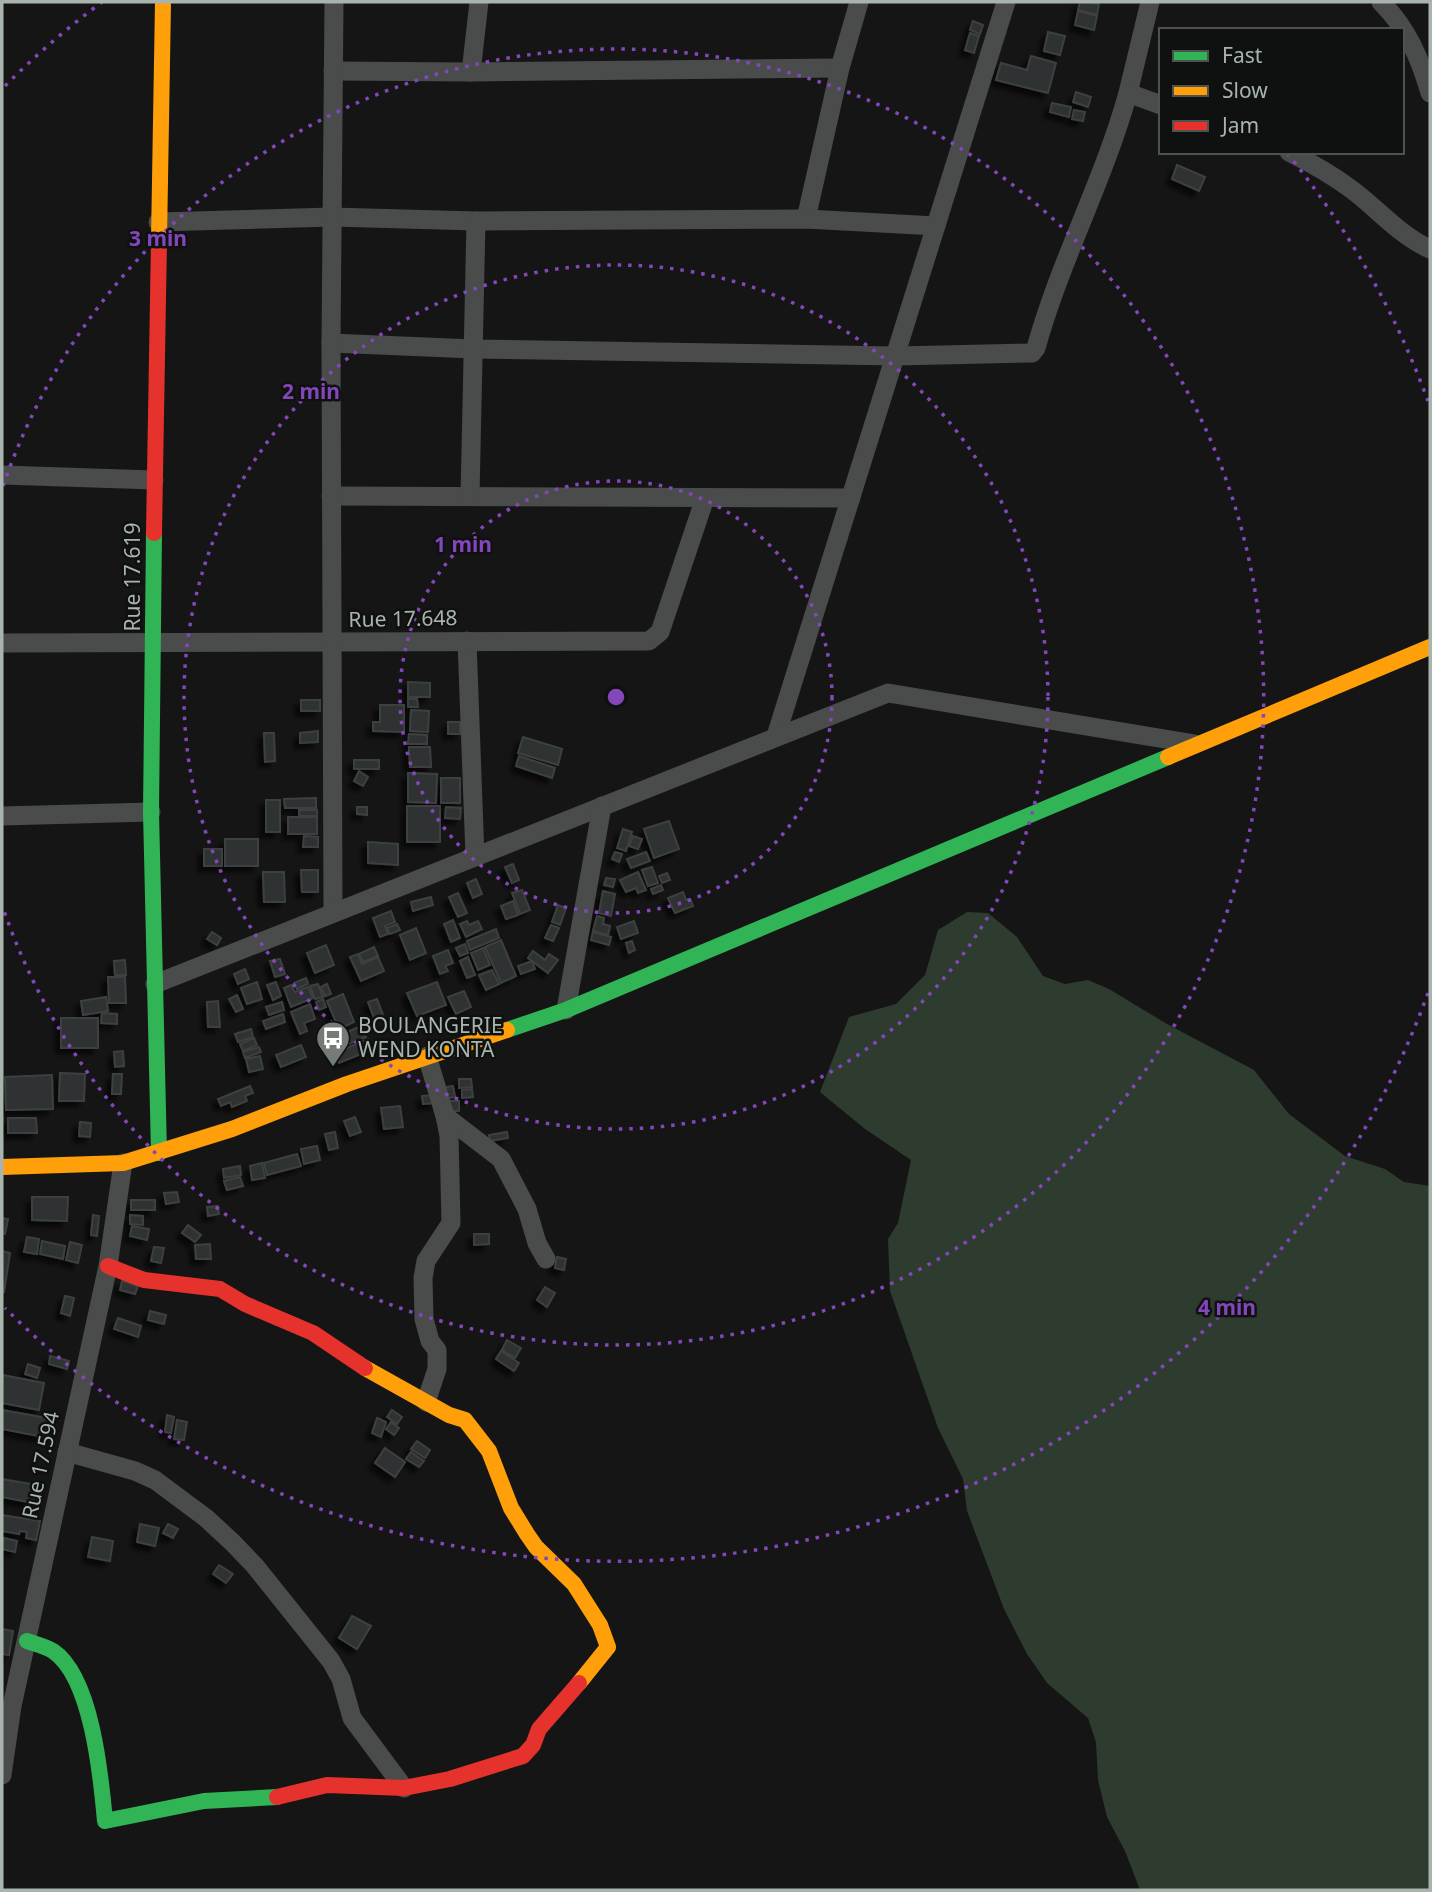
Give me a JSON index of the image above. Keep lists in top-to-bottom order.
{
  "streets": {
    "street": ["Rue 17.619", "Rue 17.648", "Rue 17.594"]
  },
  "crossings": [
    ["Rue 17.619", "Rue 17.648"]
  ],
  "places": {
    "bus stop": ["BOULANGERIE WEND KONTA"]
  },
  "legend": ["Fast", "Slow", "Jam"],
  "rings": [
    "3 min",
    "2 min",
    "1 min",
    "4 min"
  ]
}
